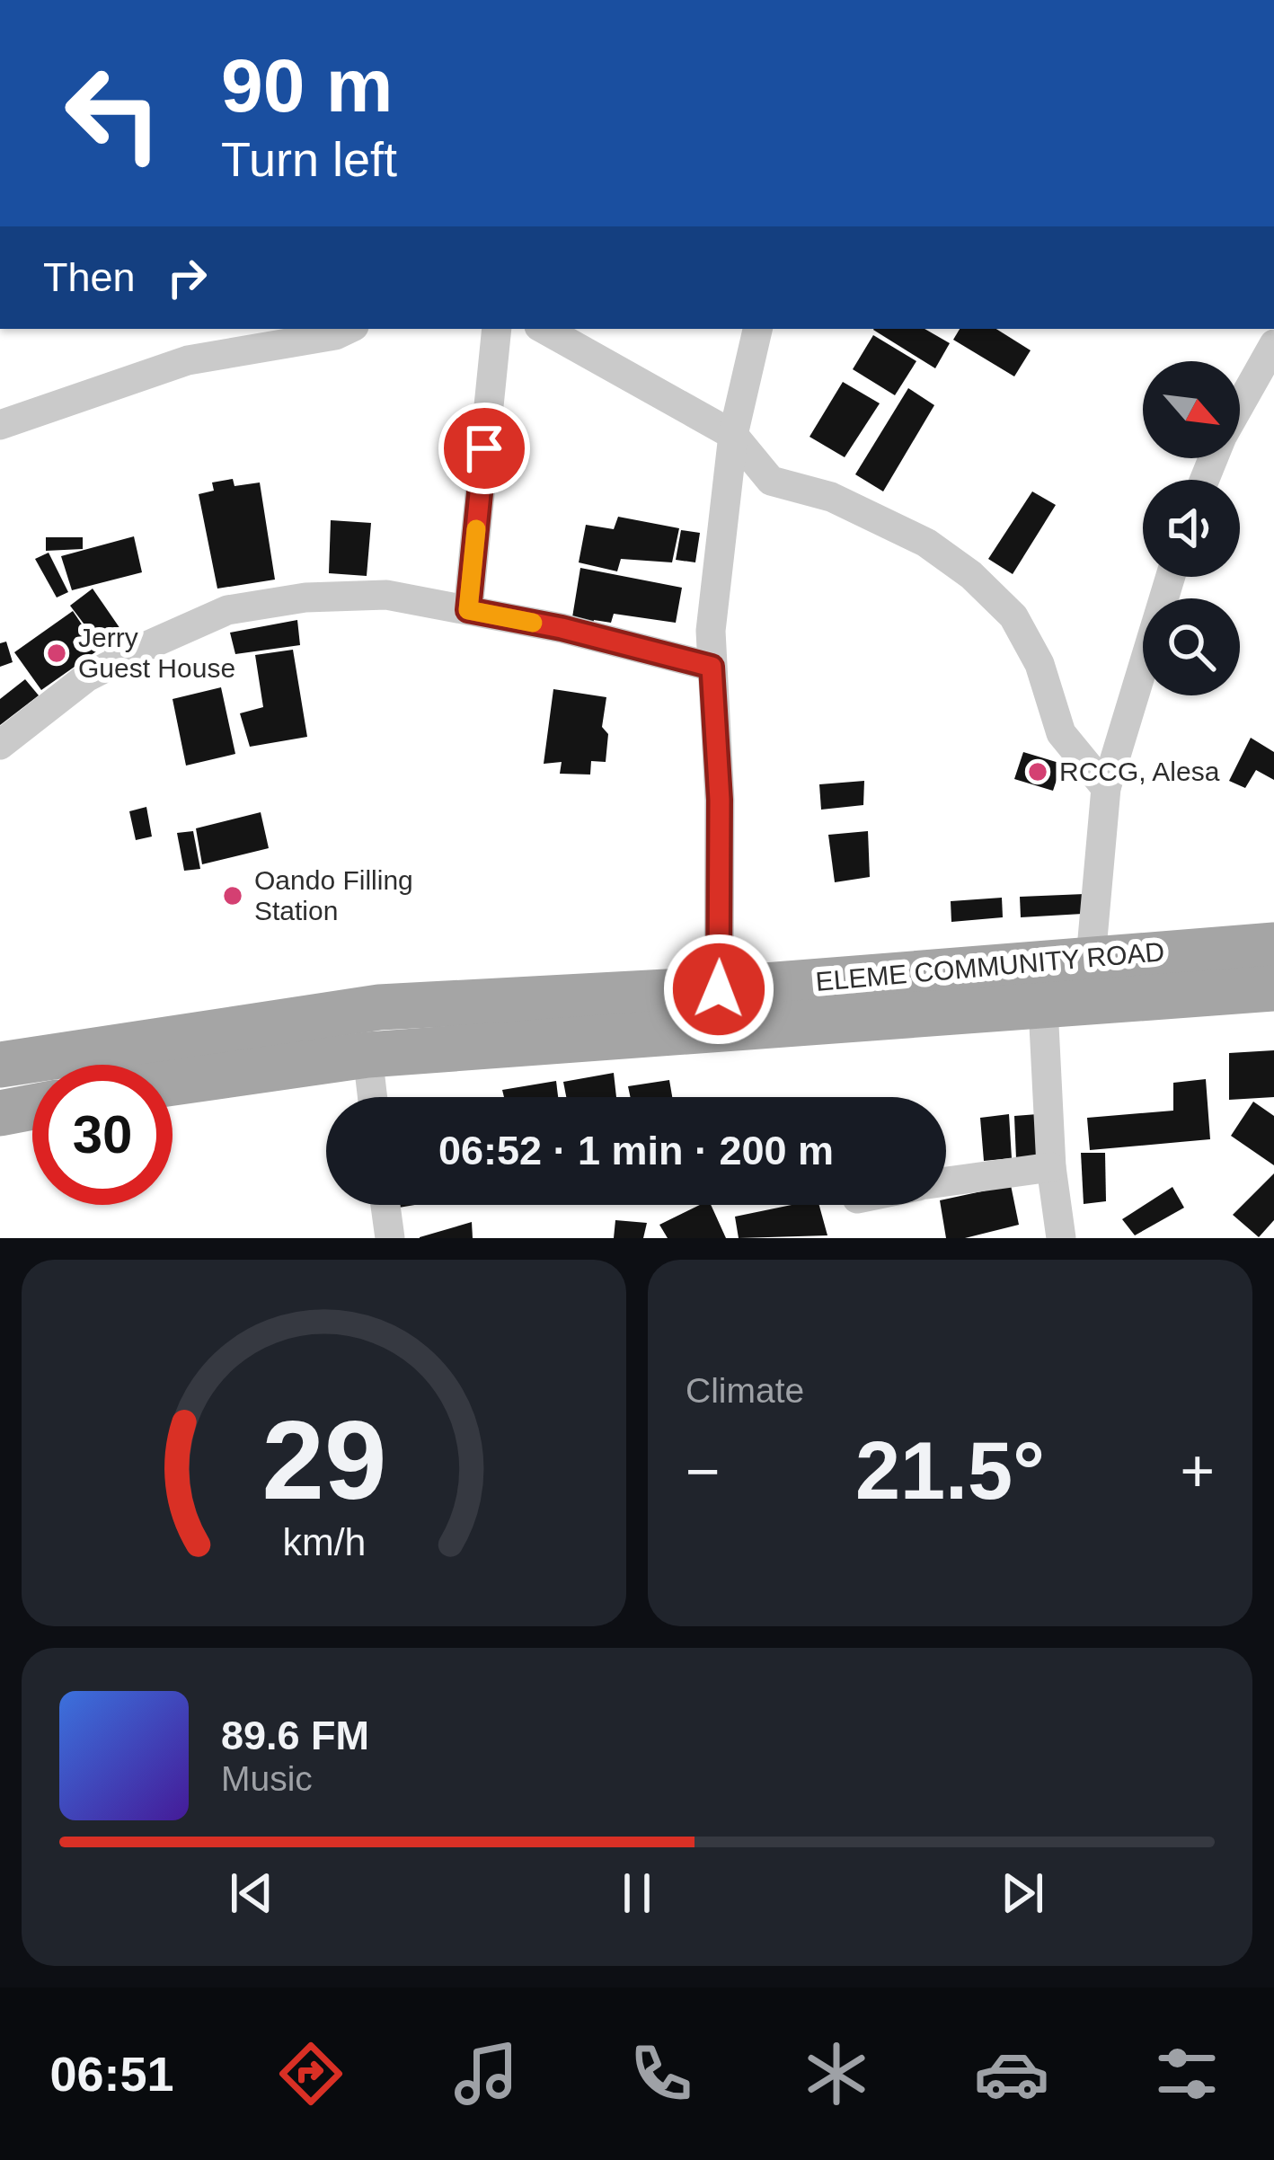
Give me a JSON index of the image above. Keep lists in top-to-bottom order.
{
  "streets": {
    "main road": ["ELEME COMMUNITY ROAD"]
  },
  "places": ["Jerry Guest House", "RCCG, Alesa", "Oando Filling Station"],
  "north": "bottom right",
  "page": {
    "turn": ["90 m", "Turn left"],
    "then": "Then",
    "limit": "30",
    "trip": "06:52 · 1 min · 200 m",
    "tile": "Climate",
    "heat": ["−", "21.5°", "+"],
    "song": ["89.6 FM", "Music"],
    "tabs": "06:51",
    "gauge": ["29", "km/h"]
  }
}
